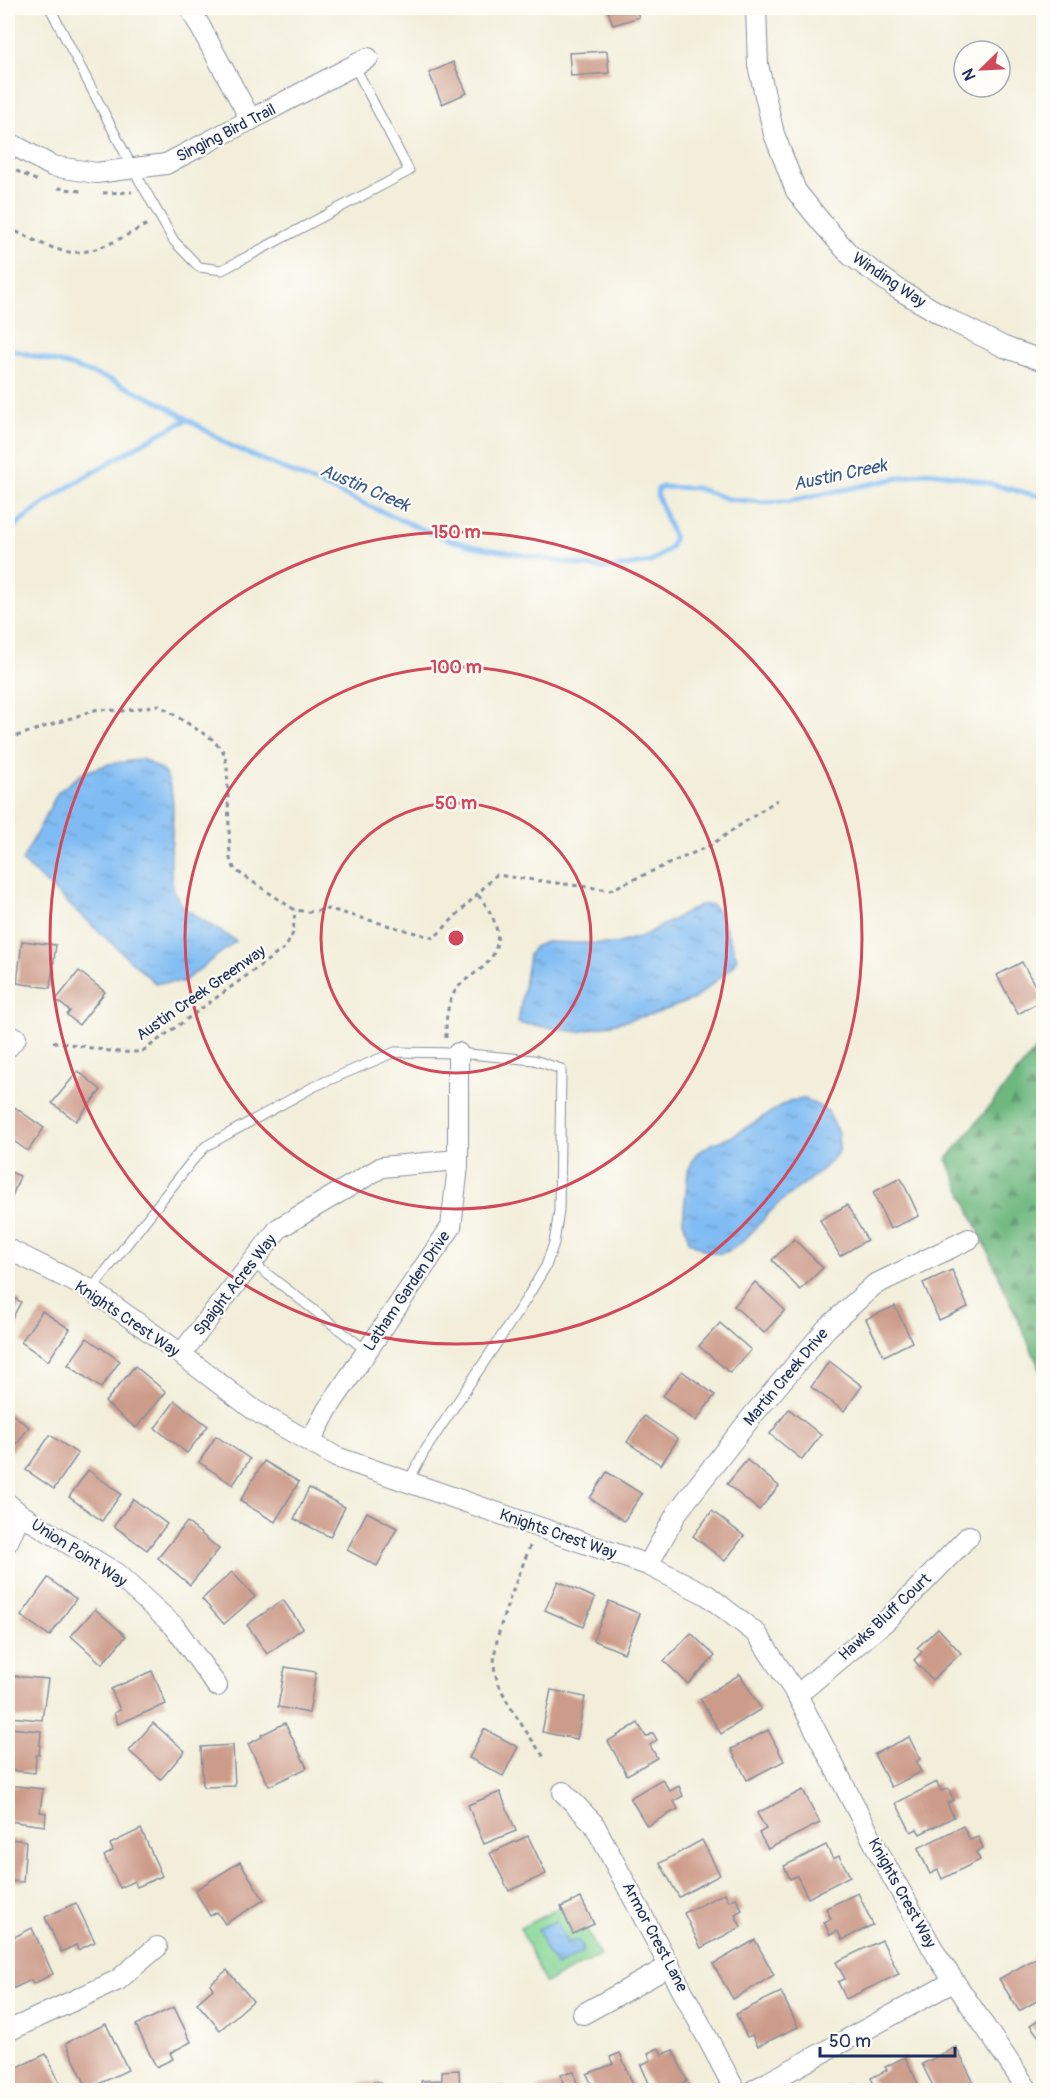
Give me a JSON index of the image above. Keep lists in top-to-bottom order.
{
  "streets": {
    "street": [
      "Singing Bird Trail",
      "Winding Way",
      "Spaight Acres Way",
      "Latham Garden Drive",
      "Knights Crest Way",
      "Martin Creek Drive",
      "Union Point Way",
      "Hawks Bluff Court",
      "Armor Crest Lane"
    ],
    "path": ["Austin Creek Greenway"]
  },
  "crossings": [
    ["Spaight Acres Way", "Latham Garden Drive"],
    ["Spaight Acres Way", "Knights Crest Way"],
    ["Latham Garden Drive", "Knights Crest Way"],
    ["Knights Crest Way", "Martin Creek Drive"],
    ["Knights Crest Way", "Hawks Bluff Court"]
  ],
  "water": ["Austin Creek"],
  "scale_bar": "50 m",
  "north": "bottom left",
  "rings": ["150 m", "100 m", "50 m"]
}
